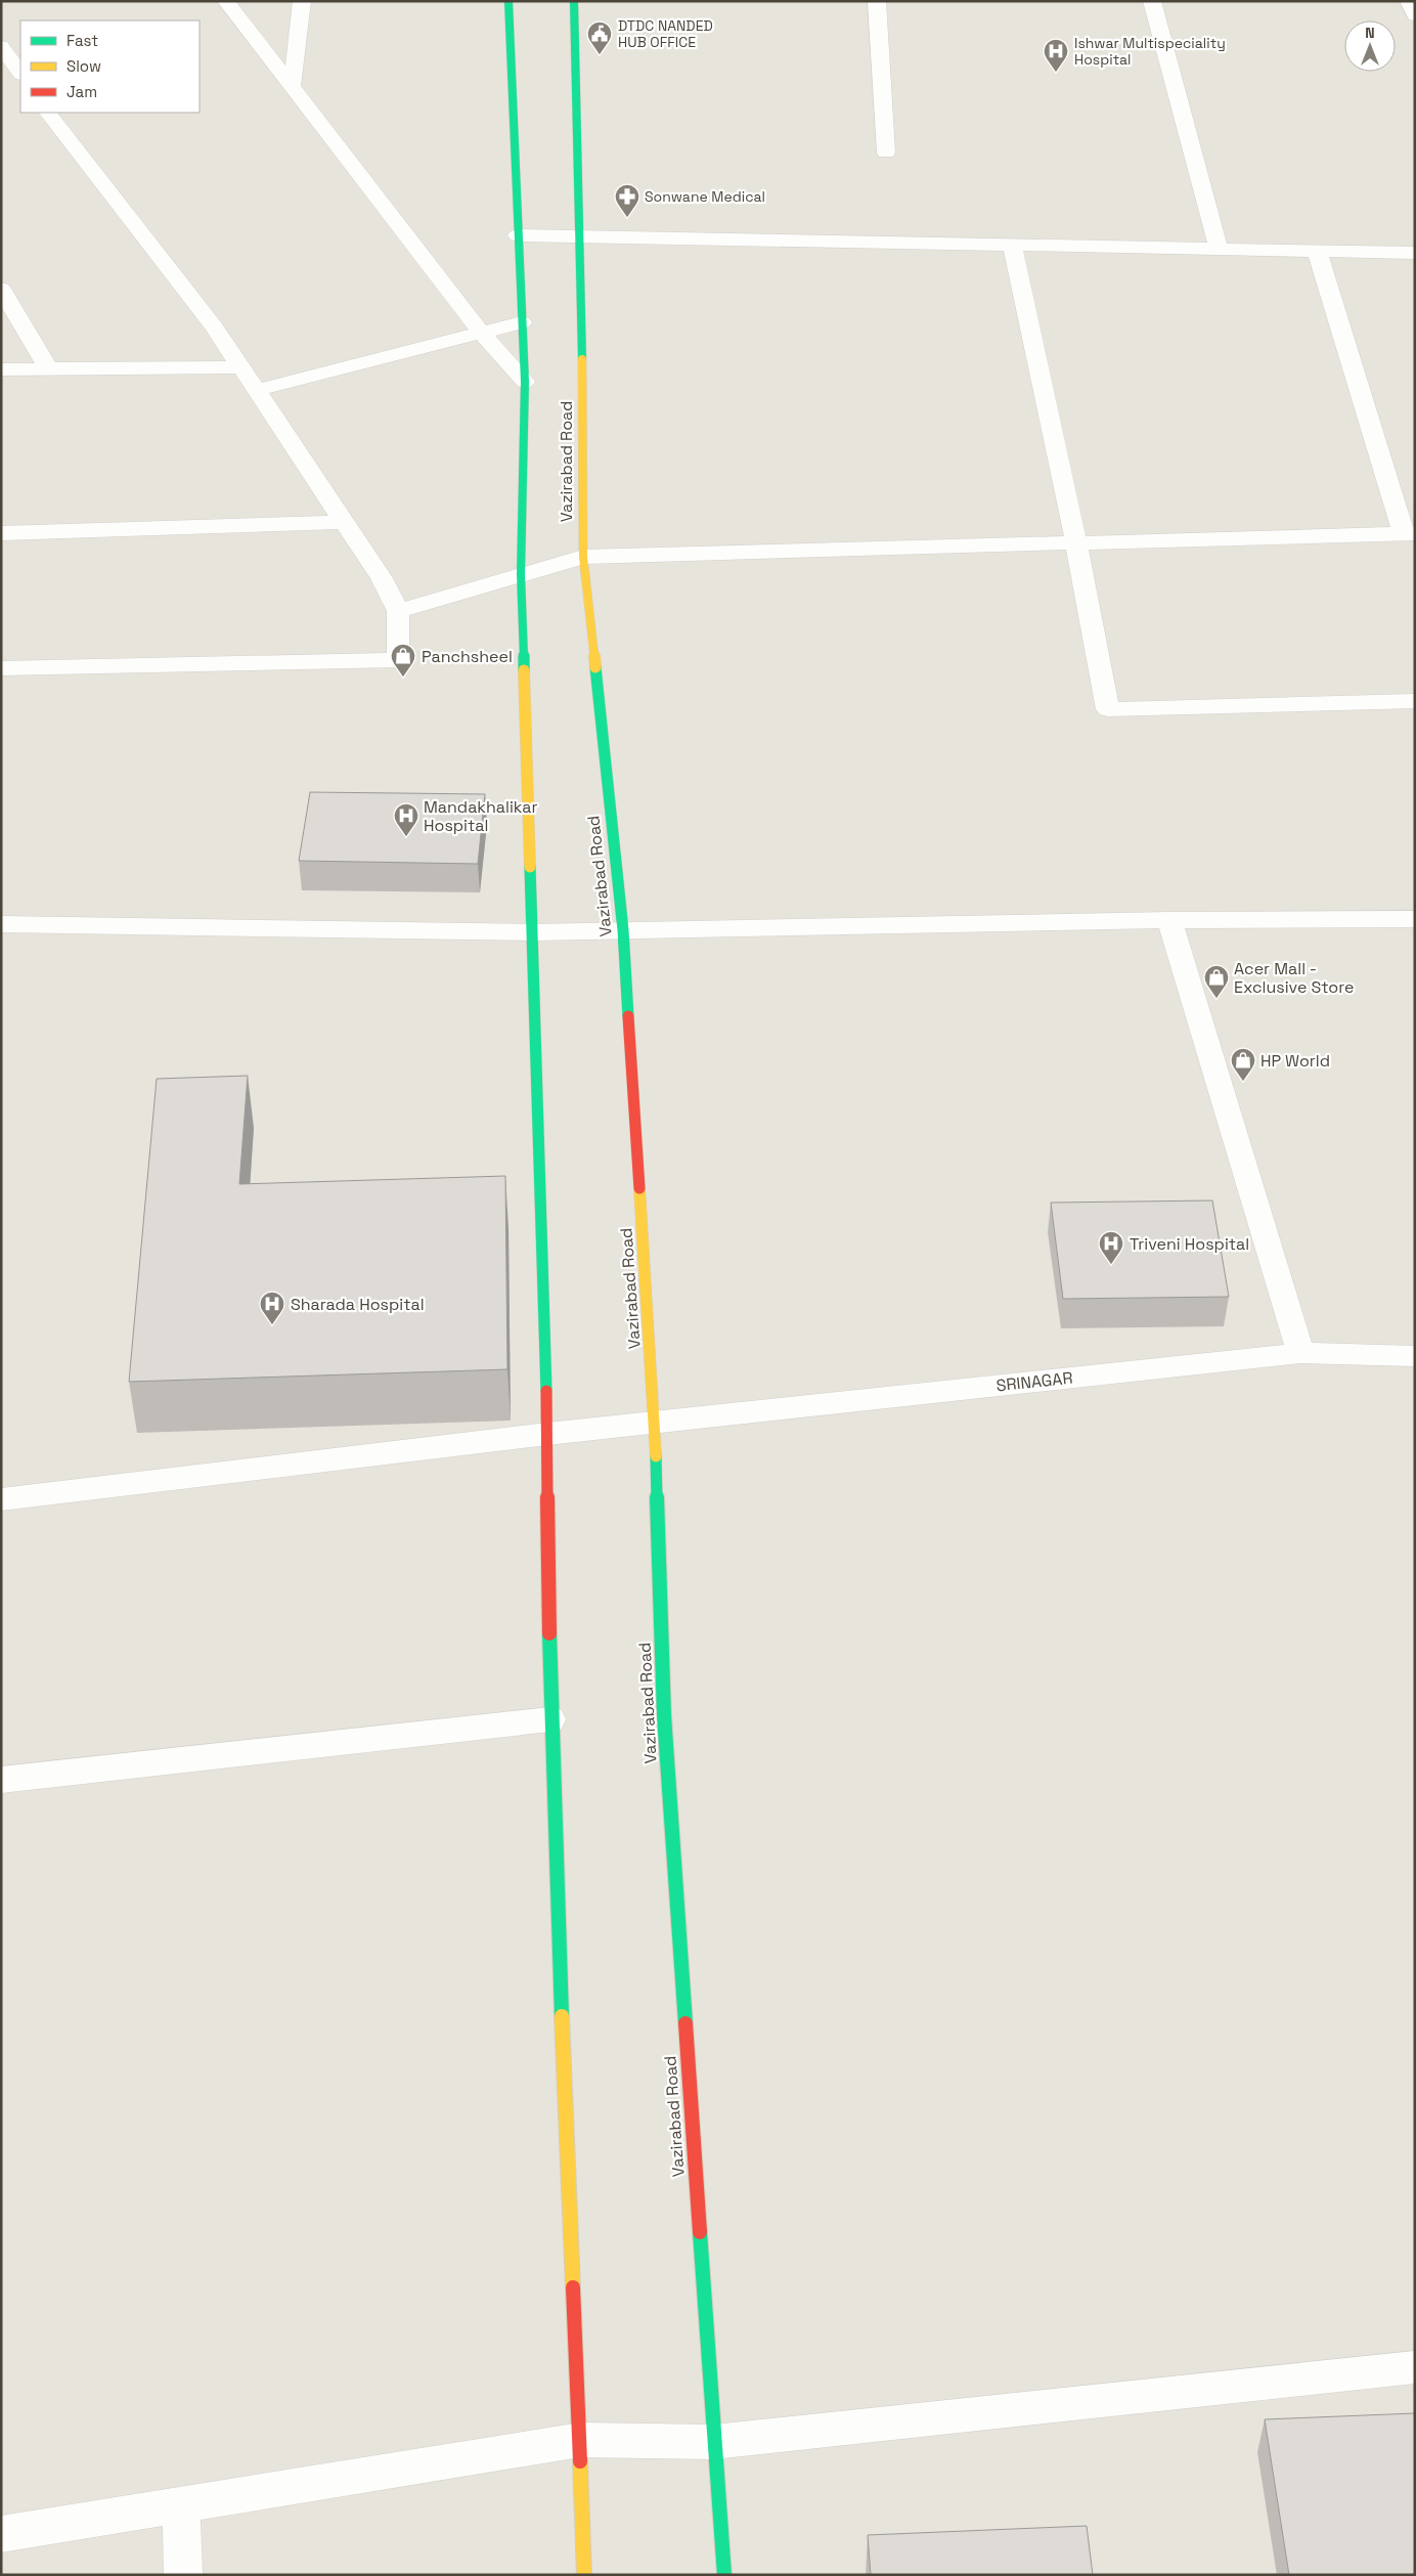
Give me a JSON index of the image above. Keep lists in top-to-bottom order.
{
  "streets": {
    "main road": ["Vazirabad Road"],
    "street": ["SRINAGAR"]
  },
  "crossings": [
    ["Vazirabad Road", "SRINAGAR"]
  ],
  "places": {
    "public building": ["DTDC NANDED HUB OFFICE"],
    "hospital": [
      "Ishwar Multispeciality Hospital",
      "Mandakhalikar Hospital",
      "Triveni Hospital",
      "Sharada Hospital"
    ],
    "pharmacy": ["Sonwane Medical"],
    "shop": ["Panchsheel", "Acer Mall - Exclusive Store", "HP World"]
  },
  "legend": ["Fast", "Slow", "Jam"],
  "north": "top"
}
